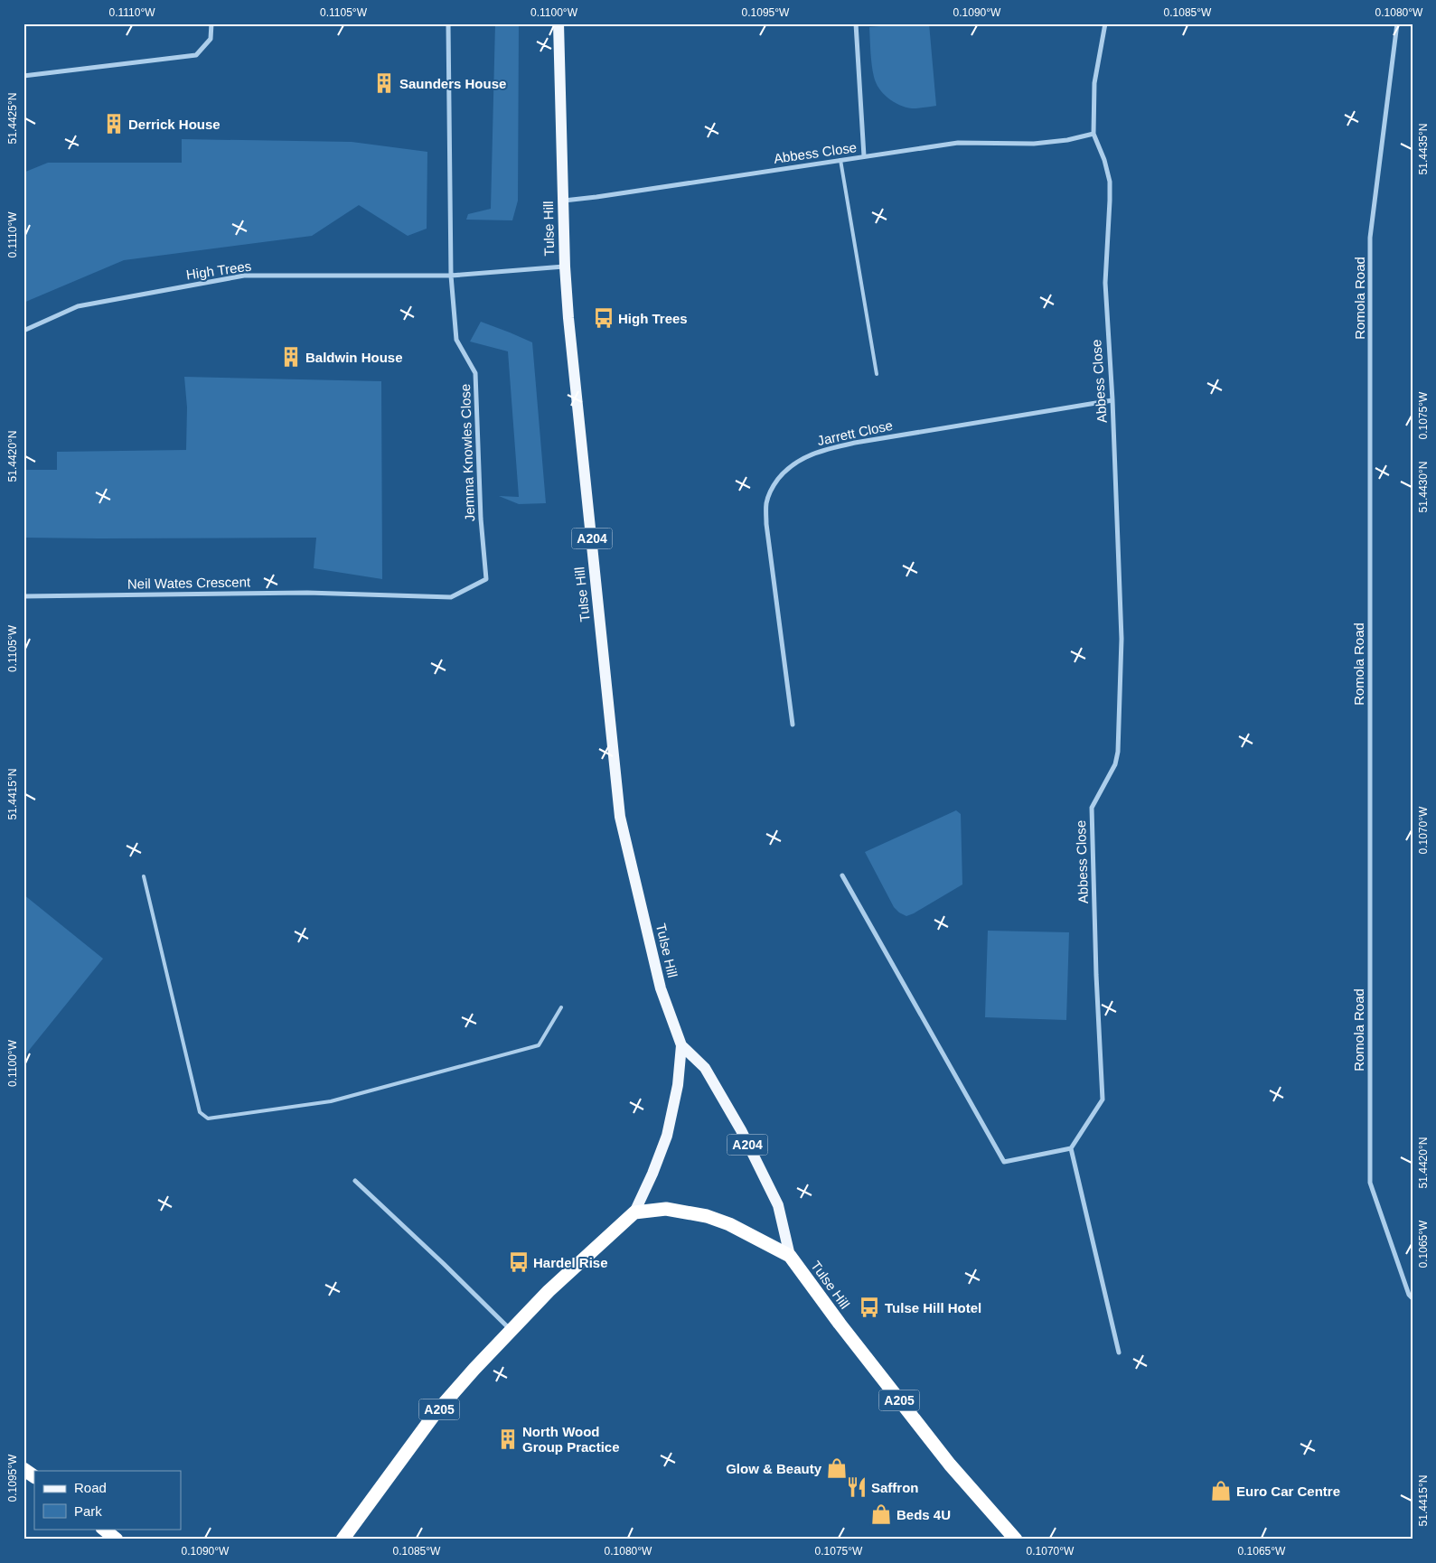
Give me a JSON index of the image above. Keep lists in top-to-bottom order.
{
  "streets": {
    "highway": ["Tulse Hill", "A205"],
    "main road": ["A204"],
    "street": [
      "Abbess Close",
      "High Trees",
      "Romola Road",
      "Jarrett Close",
      "Jemma Knowles Close",
      "Neil Wates Crescent"
    ]
  },
  "crossings": [
    ["Abbess Close", "Tulse Hill"],
    ["Abbess Close", "Jarrett Close"],
    ["Tulse Hill", "High Trees"],
    ["Tulse Hill", "A205"],
    ["High Trees", "Jemma Knowles Close"],
    ["Jemma Knowles Close", "Neil Wates Crescent"]
  ],
  "places": {
    "building": [
      "Saunders House",
      "Derrick House",
      "Baldwin House",
      "North Wood Group Practice"
    ],
    "bus stop": ["High Trees", "Hardel Rise", "Tulse Hill Hotel"],
    "shop": ["Glow & Beauty", "Euro Car Centre", "Beds 4U"],
    "restaurant": ["Saffron"]
  },
  "legend": ["Road", "Park"],
  "coordinates": [
    "0.1110°W",
    "0.1105°W",
    "0.1100°W",
    "0.1095°W",
    "0.1090°W",
    "0.1085°W",
    "0.1080°W",
    "51.4425°N",
    "51.4435°N",
    "0.1075°W",
    "51.4420°N",
    "51.4430°N",
    "51.4415°N",
    "0.1070°W",
    "0.1065°W"
  ]
}
